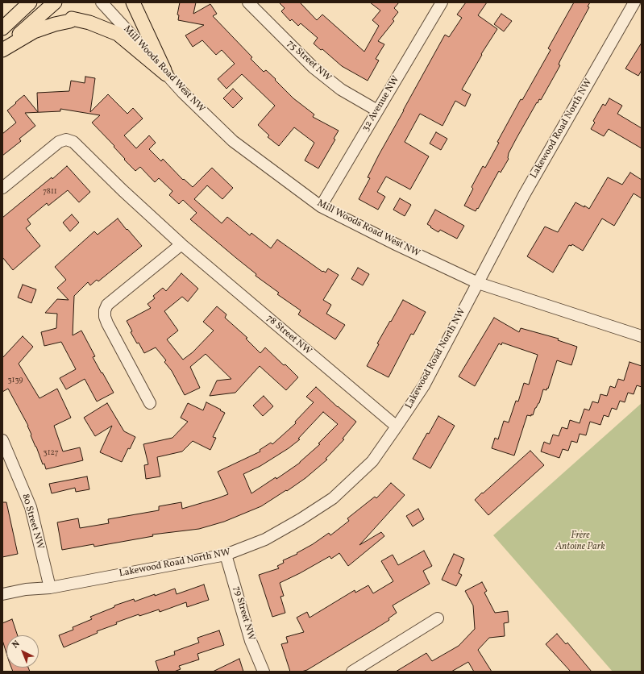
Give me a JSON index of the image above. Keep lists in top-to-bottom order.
{
  "streets": {
    "street": [
      "75 Street NW",
      "Mill Woods Road West NW",
      "32 Avenue NW",
      "Lakewood Road North NW",
      "78 Street NW",
      "80 Street NW",
      "79 Street NW"
    ]
  },
  "crossings": [
    ["75 Street NW", "32 Avenue NW"],
    ["Mill Woods Road West NW", "32 Avenue NW"],
    ["Mill Woods Road West NW", "Lakewood Road North NW"],
    ["Lakewood Road North NW", "78 Street NW"],
    ["Lakewood Road North NW", "80 Street NW"],
    ["Lakewood Road North NW", "79 Street NW"]
  ],
  "parks": ["Frère Antoine Park"],
  "house_numbers": ["7811", "3139", "3127"],
  "north": "top left"
}
